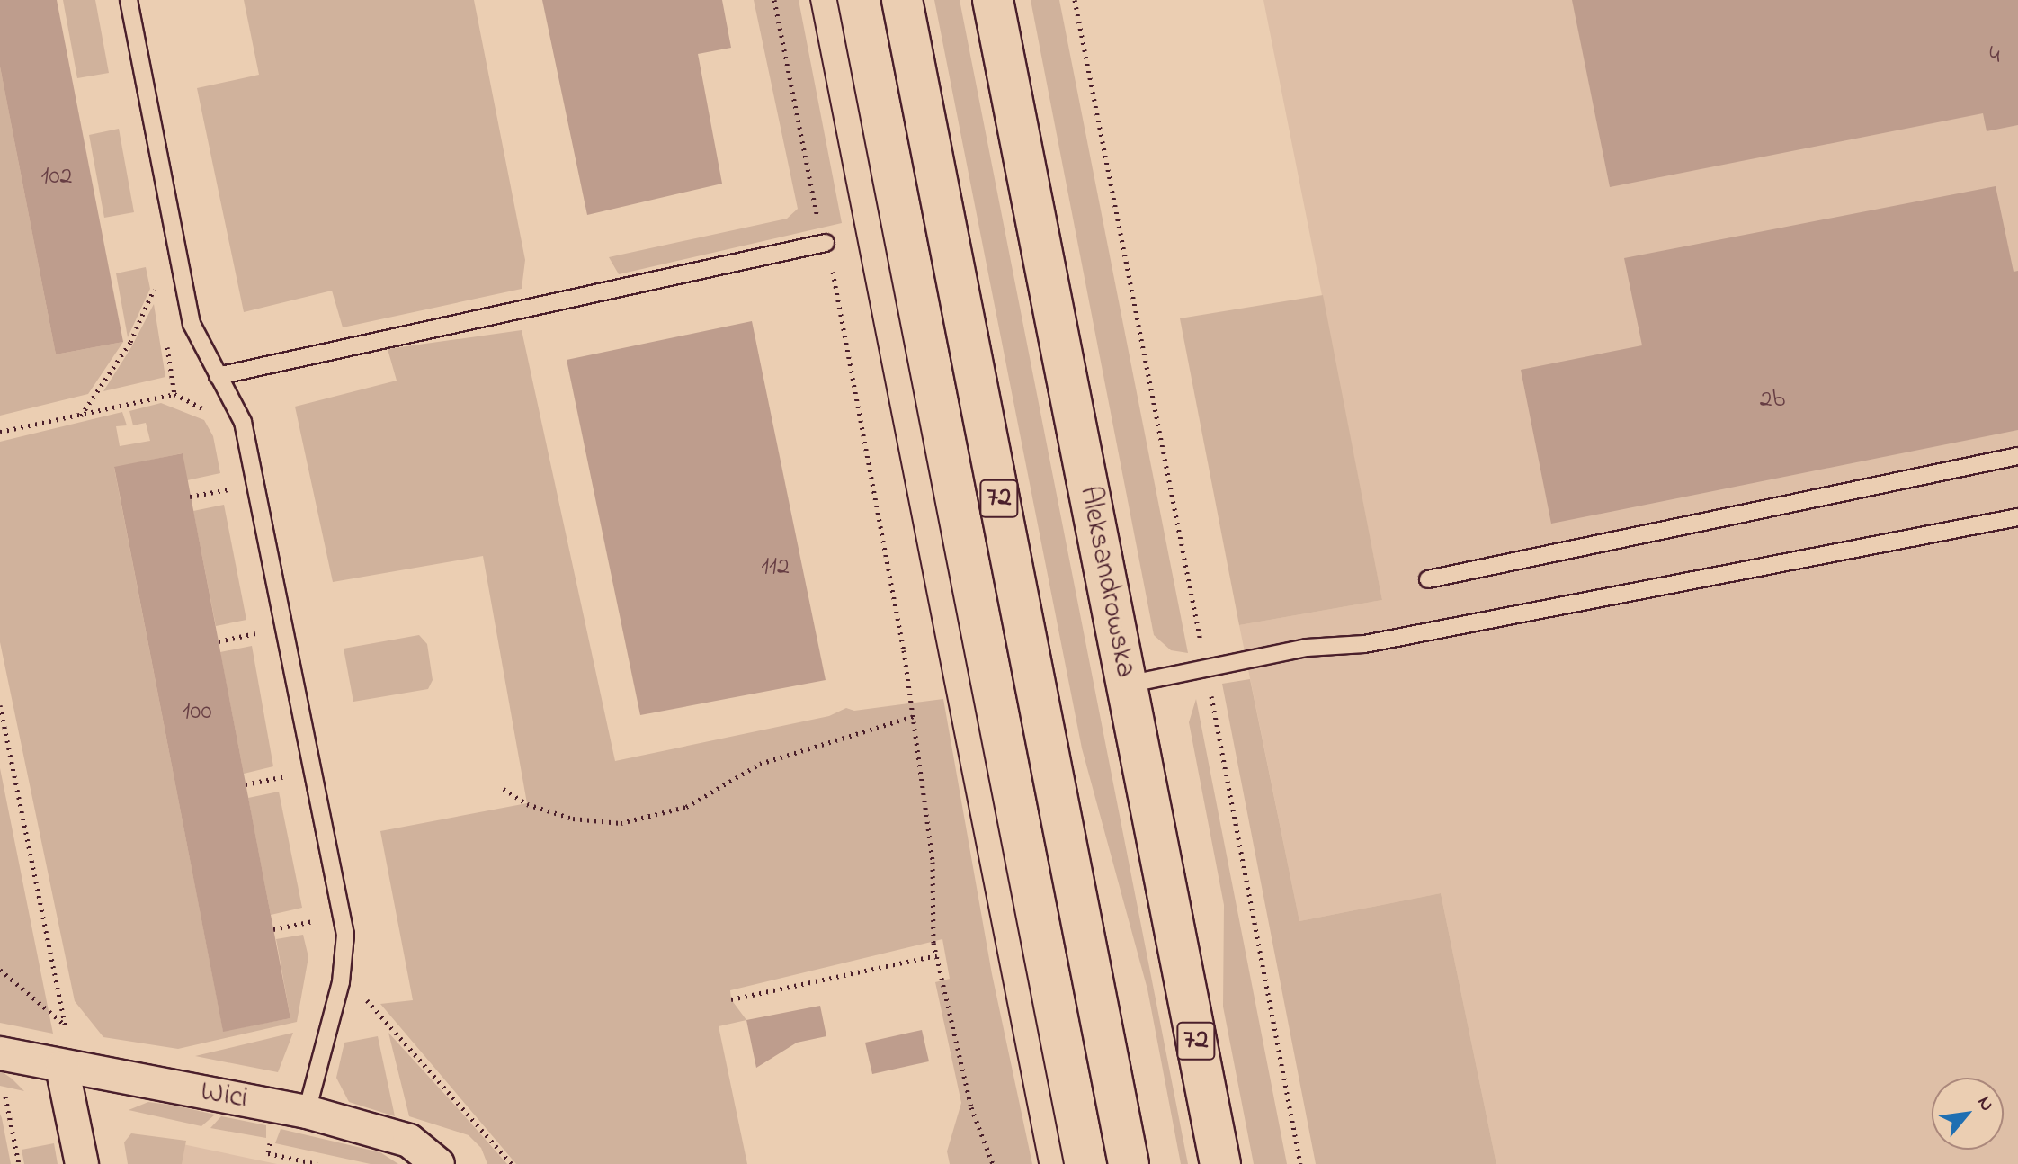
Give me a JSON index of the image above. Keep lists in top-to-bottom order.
{
  "streets": {
    "main road": ["72", "Aleksandrowska"],
    "street": ["Wici"]
  },
  "house_numbers": [
    "4",
    "102",
    "2b",
    "112",
    "100"
  ],
  "north": "top right"
}
